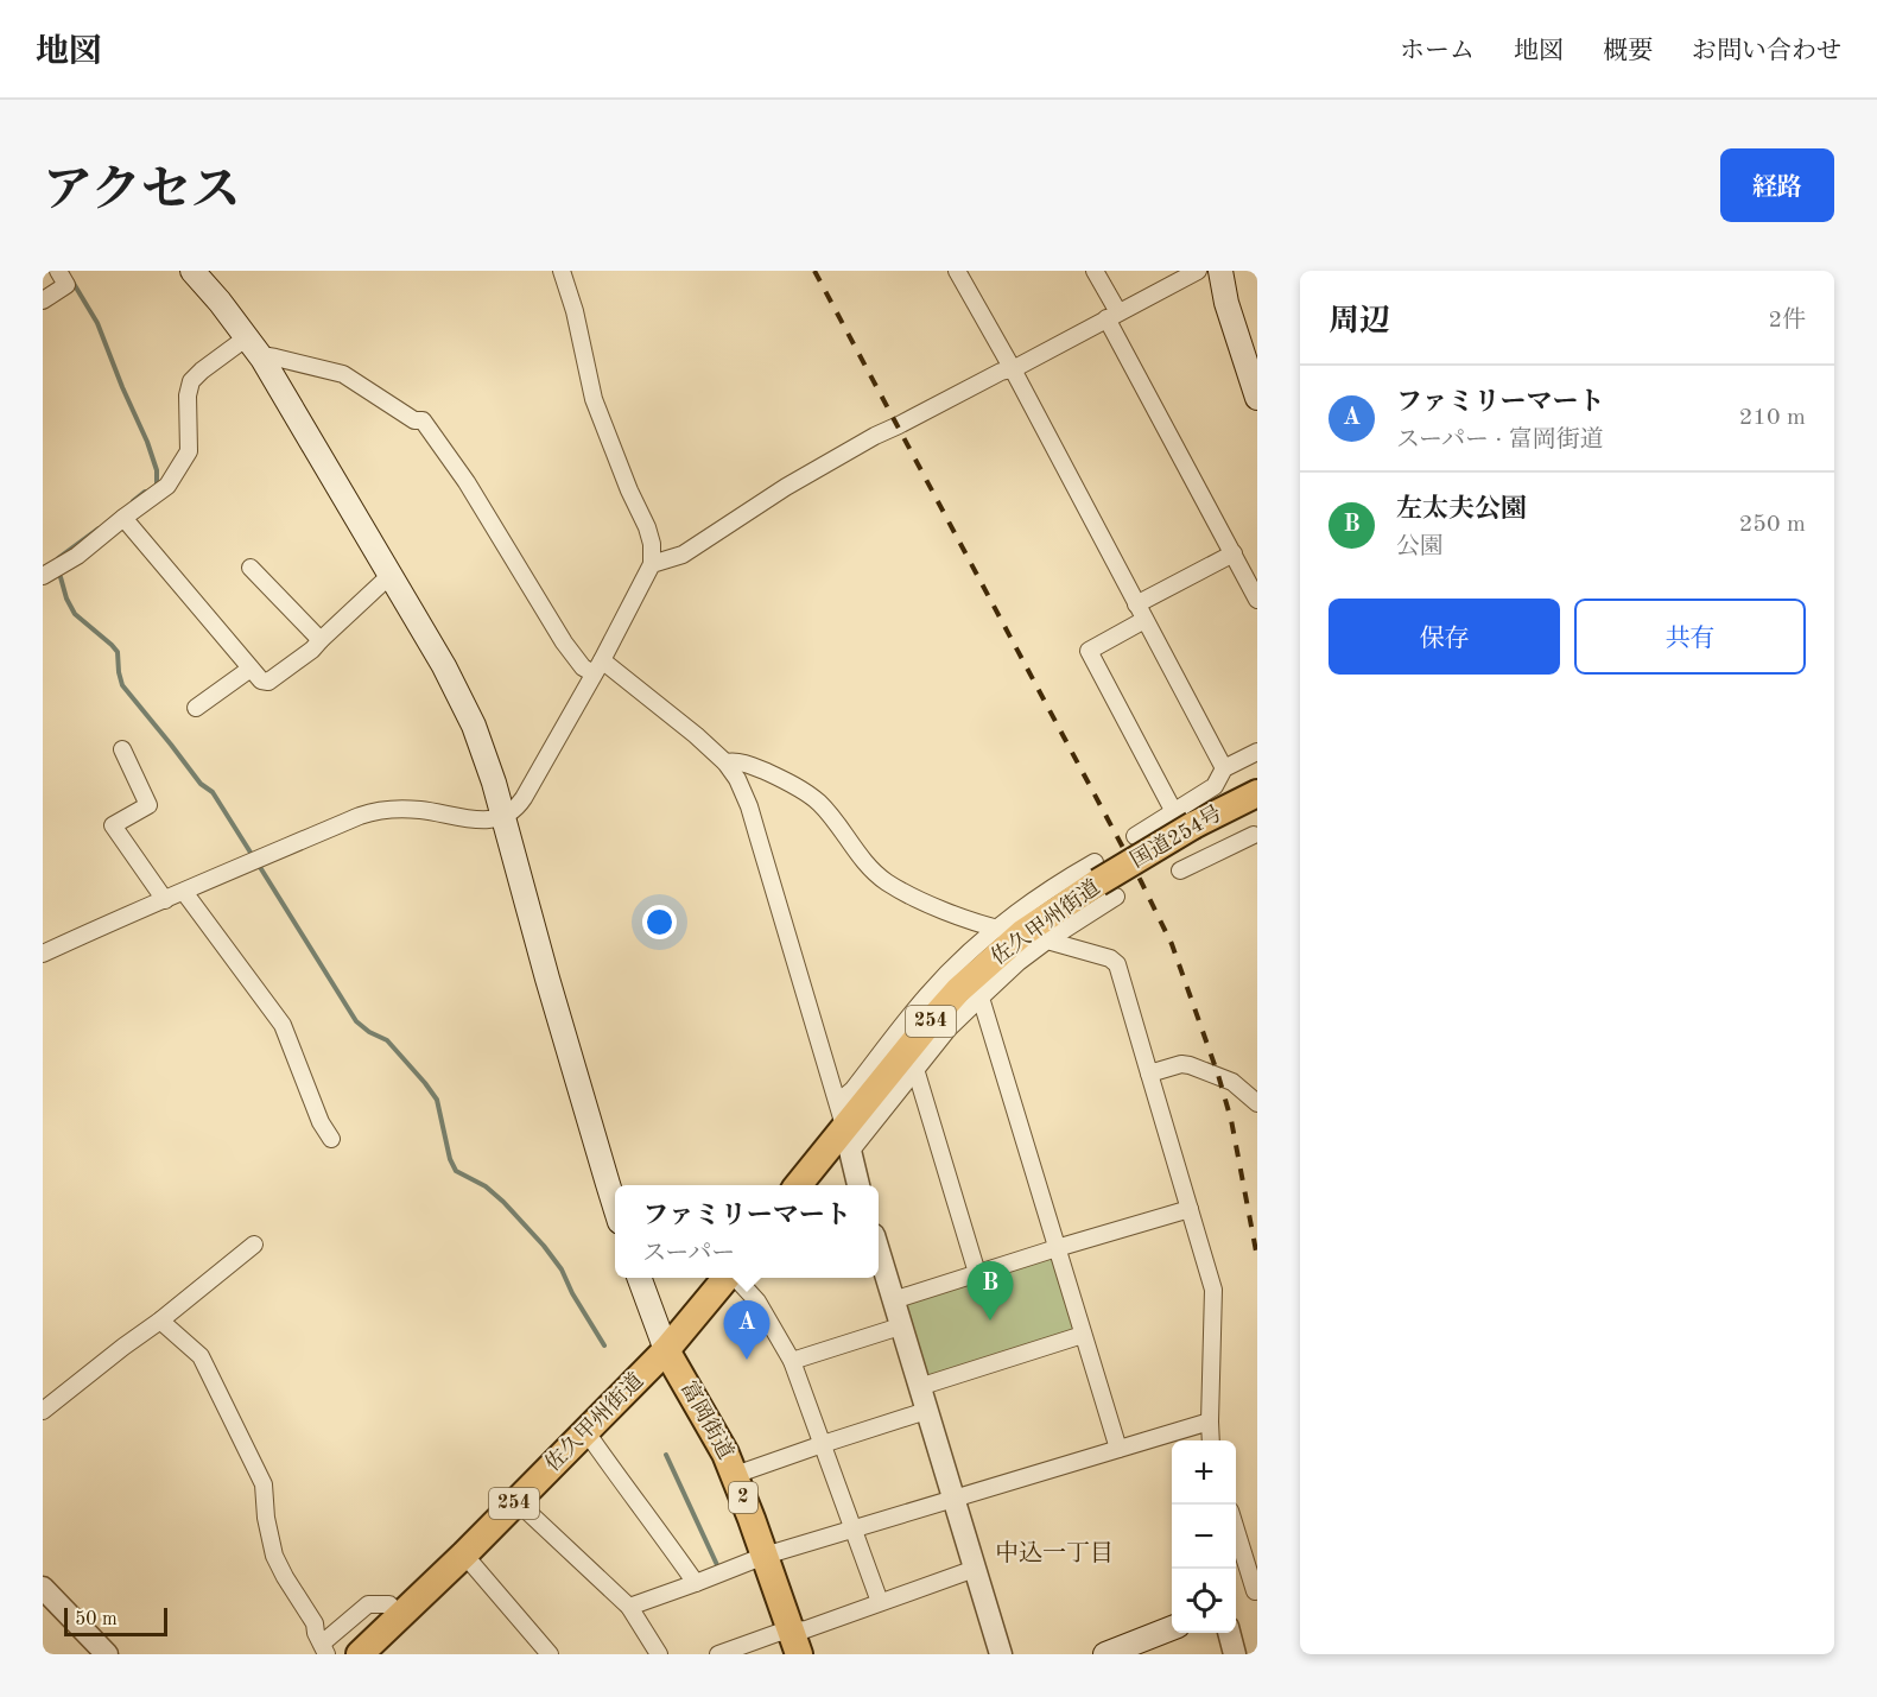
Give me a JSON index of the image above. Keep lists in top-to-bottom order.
{
  "streets": {
    "main road": [
      "国道254号",
      "佐久甲州街道",
      "254",
      "富岡街道",
      "2"
    ]
  },
  "crossings": [
    ["国道254号", "佐久甲州街道"],
    ["佐久甲州街道", "富岡街道"]
  ],
  "districts": ["中込一丁目"],
  "scale_bar": "50 m",
  "page": {
    "header": "地図",
    "nav": [
      "ホーム",
      "地図",
      "概要",
      "お問い合わせ"
    ],
    "title": "アクセス",
    "buttons": [
      "経路",
      ["保存", "共有"]
    ],
    "heading": ["周辺", "2件"],
    "list": [
      {
        "mark": "A",
        "name": "ファミリーマート",
        "note": "スーパー · 富岡街道",
        "value": "210 m"
      },
      {
        "mark": "B",
        "name": "左太夫公園",
        "note": "公園",
        "value": "250 m"
      }
    ],
    "popup": ["ファミリーマート", "スーパー"],
    "pins": ["B", "A"],
    "map_buttons": ["+", "−"],
    "scale": "50 m"
  }
}
